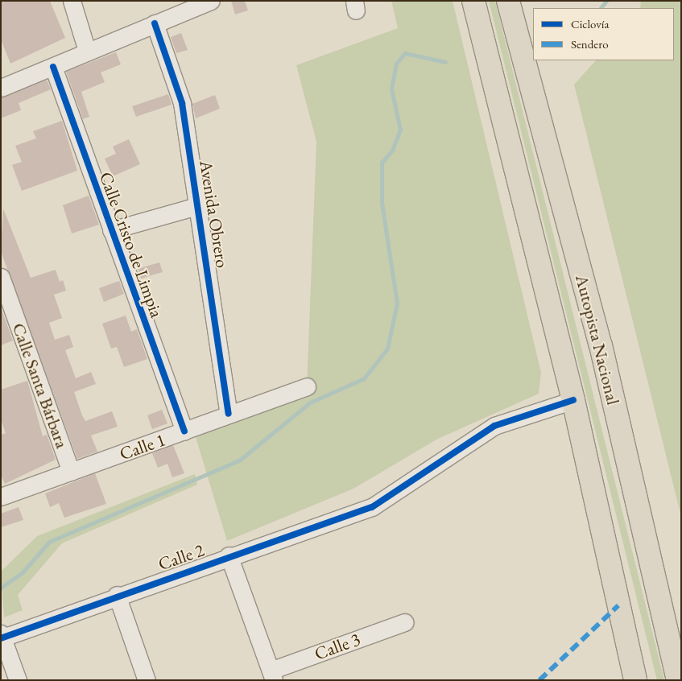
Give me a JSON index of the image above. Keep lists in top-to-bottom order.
{
  "streets": {
    "highway": ["Autopista Nacional"],
    "street": [
      "Avenida Obrero",
      "Calle Cristo de Limpia",
      "Calle Santa Bárbara",
      "Calle 1",
      "Calle 2",
      "Calle 3"
    ]
  },
  "crossings": [
    ["Avenida Obrero", "Calle 1"],
    ["Calle Cristo de Limpia", "Calle 1"],
    ["Autopista Nacional", "Calle 2"],
    ["Calle Santa Bárbara", "Calle 1"]
  ],
  "legend": ["Ciclovía", "Sendero"]
}
